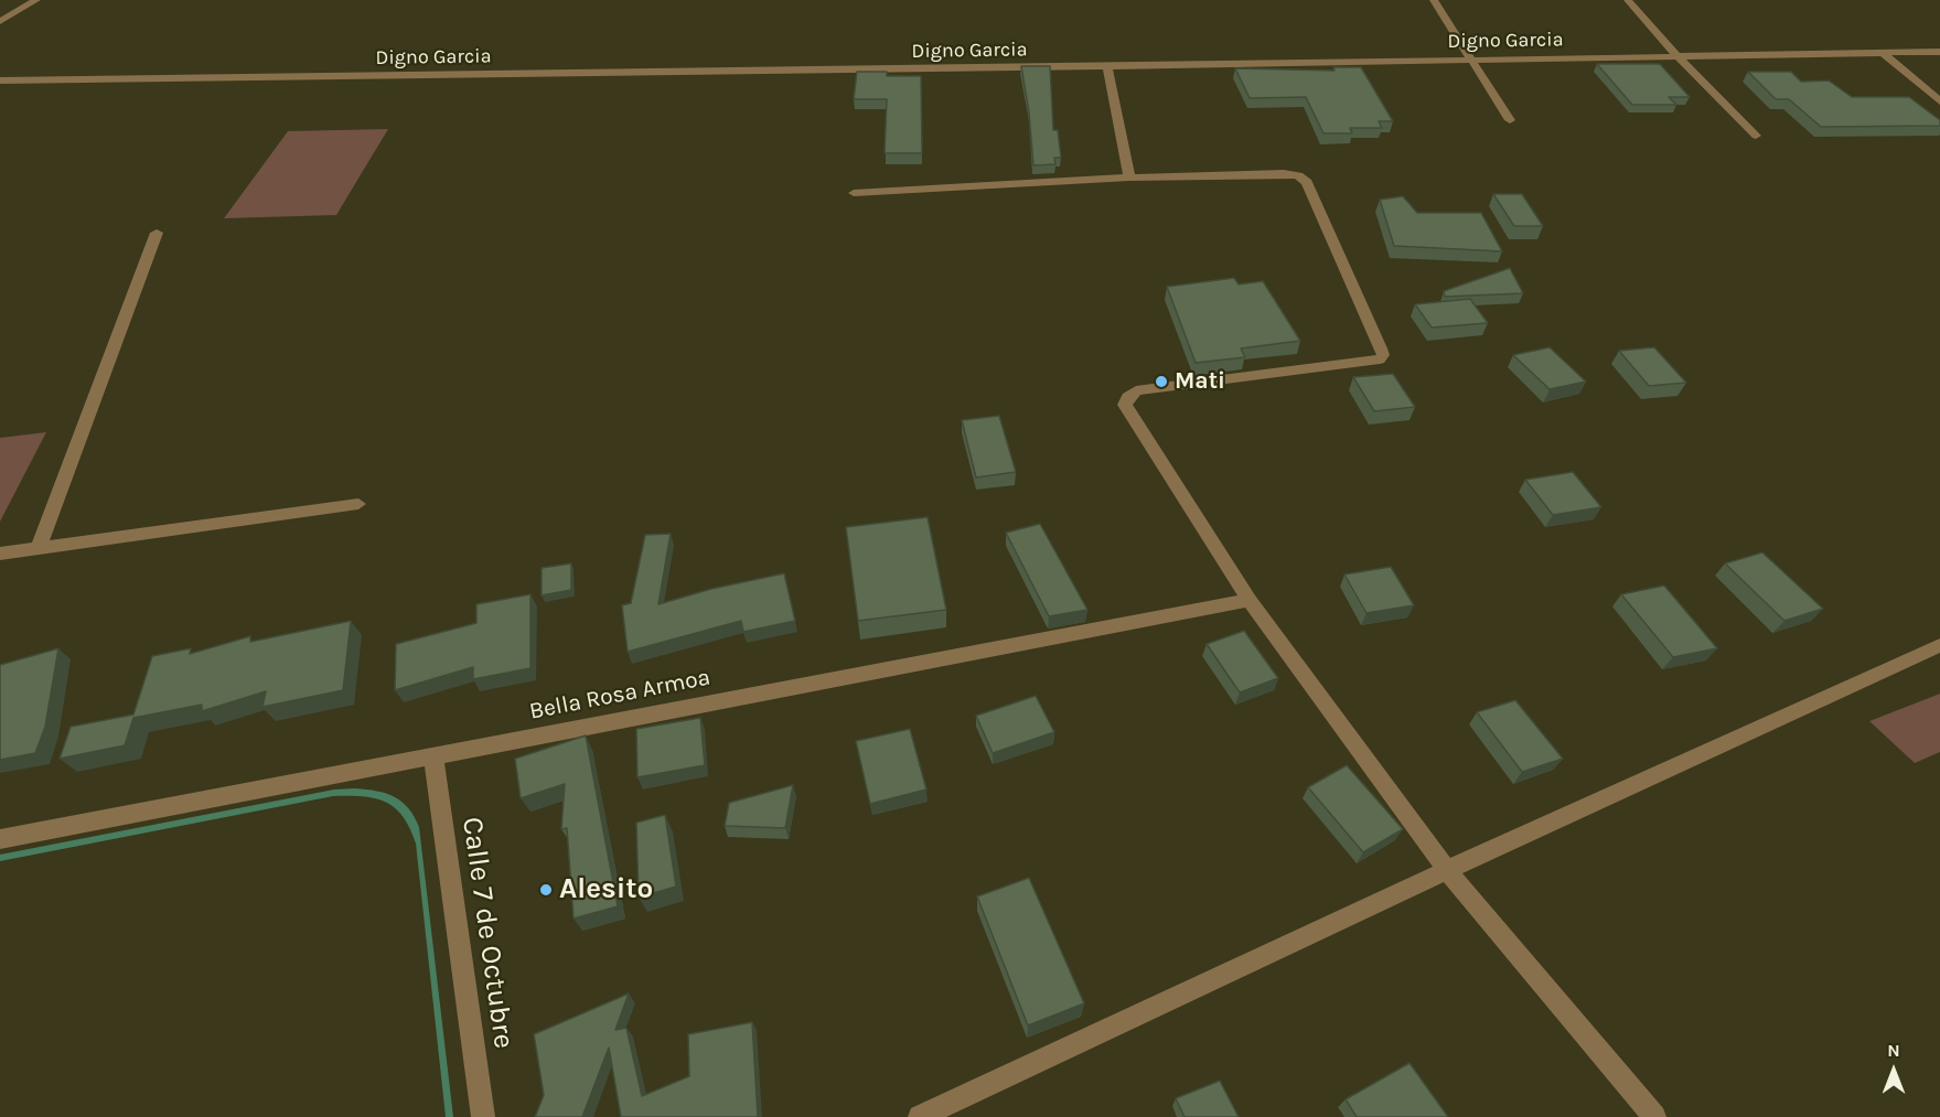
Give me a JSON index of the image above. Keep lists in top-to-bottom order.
{
  "streets": {
    "street": ["Digno Garcia", "Bella Rosa Armoa", "Calle 7 de Octubre"]
  },
  "crossings": [
    ["Bella Rosa Armoa", "Calle 7 de Octubre"]
  ],
  "places": ["Mati", "Alesito"],
  "north": "top"
}
